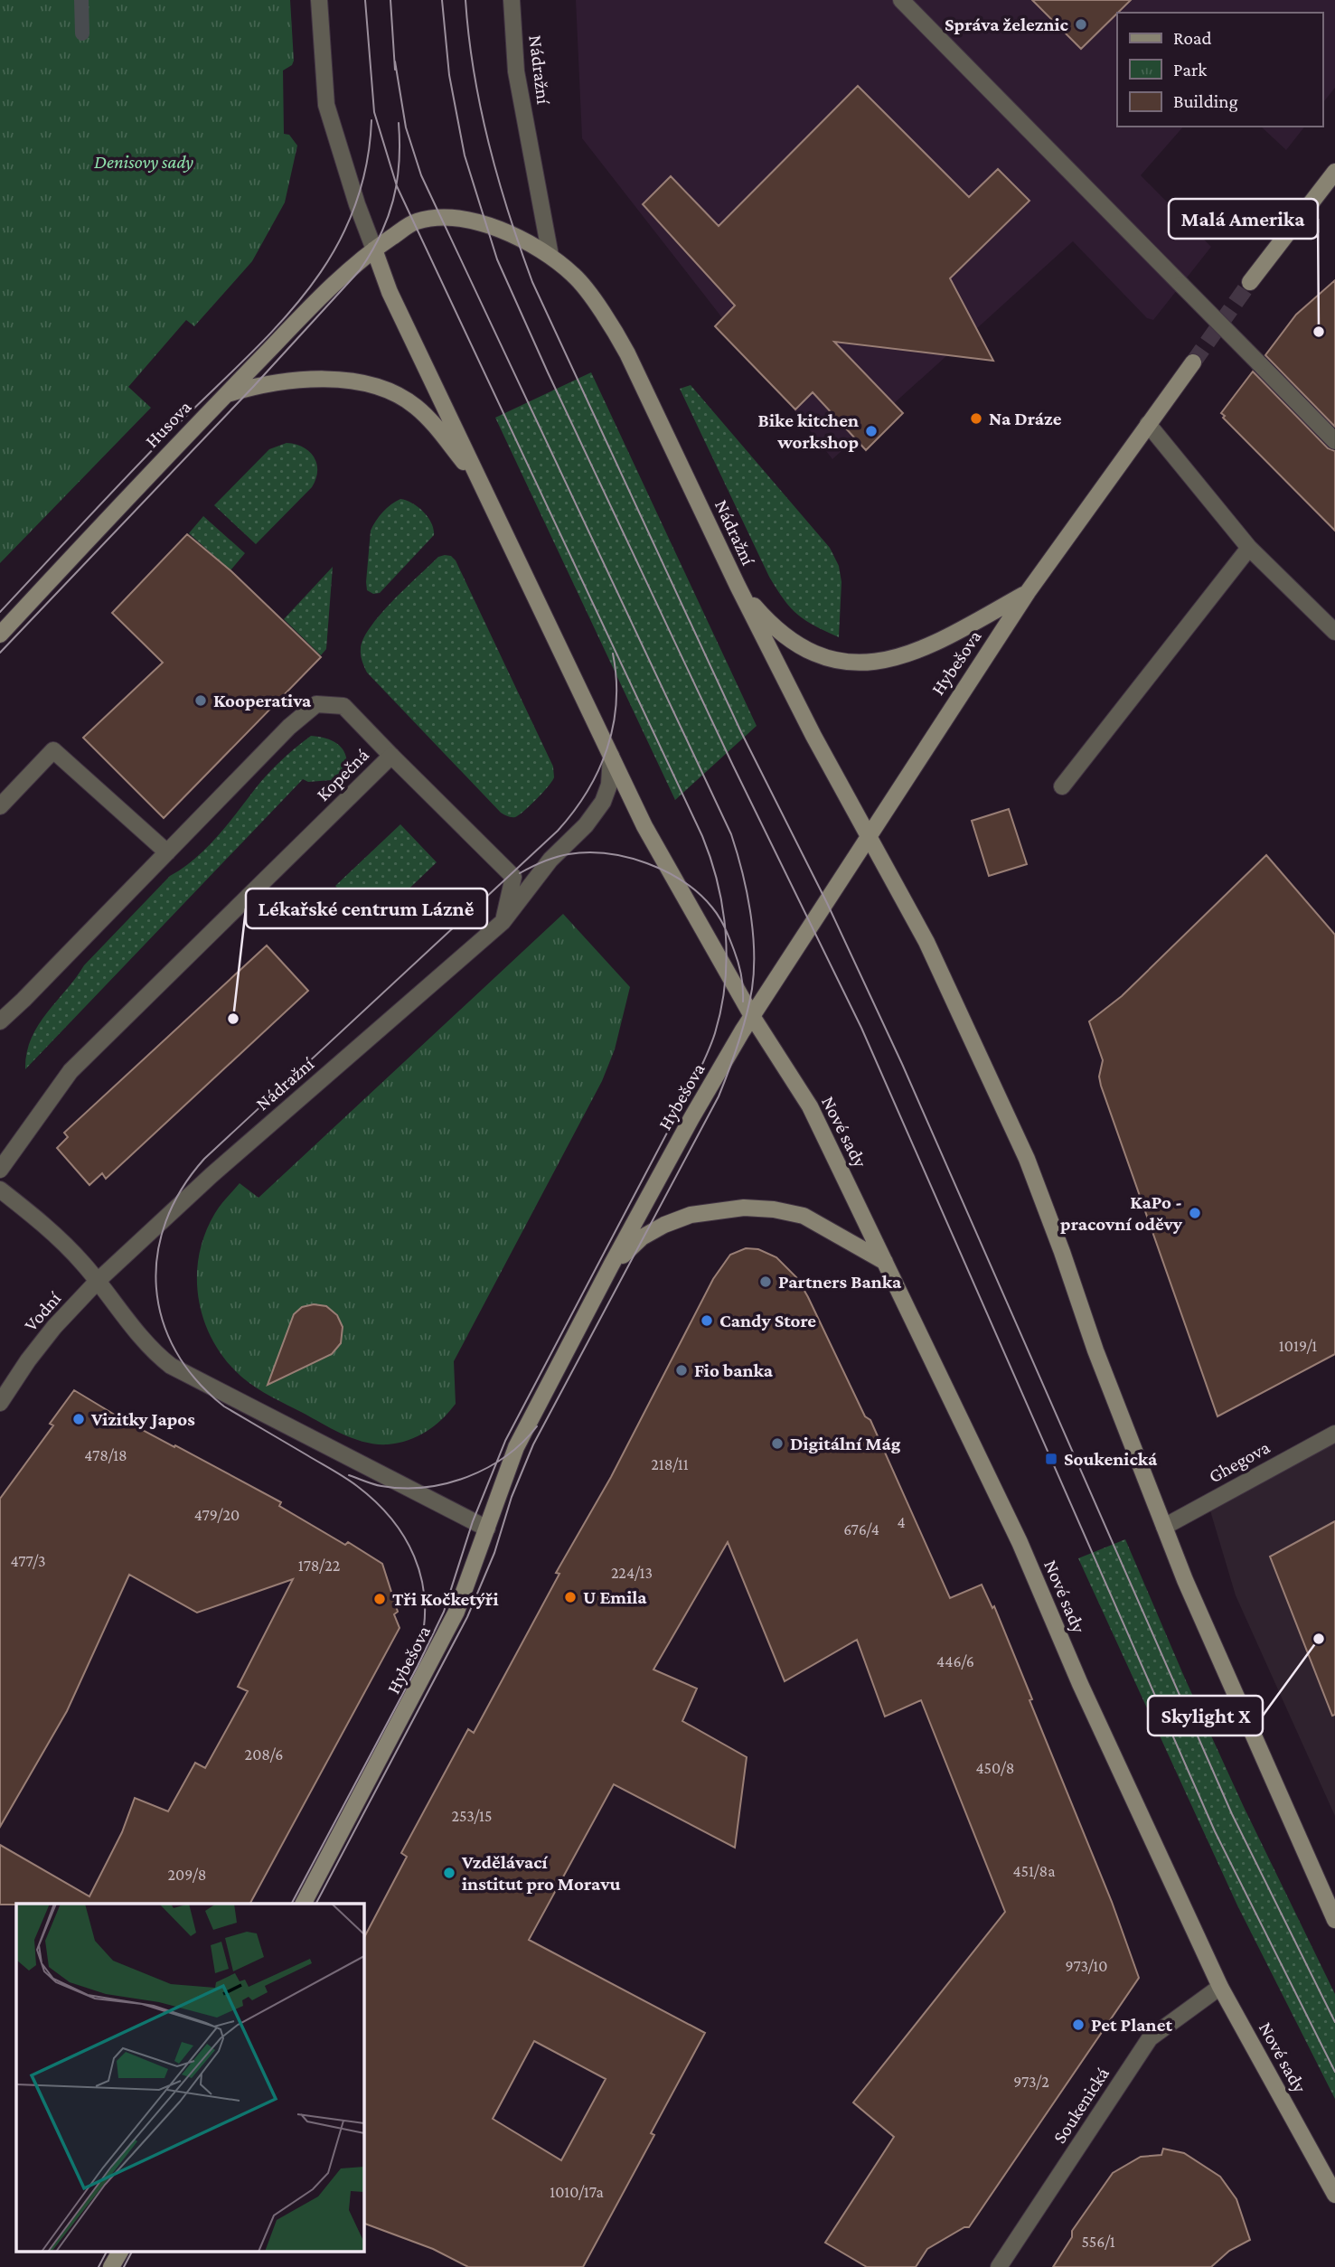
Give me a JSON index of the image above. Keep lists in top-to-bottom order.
{
  "streets": {
    "main road": [
      "Nádražní",
      "Husova",
      "Hybešova",
      "Nové sady"
    ],
    "street": [
      "Kopečná",
      "Vodní",
      "Ghegova",
      "Soukenická"
    ]
  },
  "crossings": [
    ["Nádražní", "Husova"],
    ["Nádražní", "Hybešova"],
    ["Nádražní", "Nové sady"],
    ["Nádražní", "Vodní"],
    ["Hybešova", "Nové sady"],
    ["Nové sady", "Soukenická"]
  ],
  "parks": ["Denisovy sady"],
  "places": {
    "other": [
      "Správa železnic",
      "Malá Amerika",
      "Na Dráze",
      "Bike kitchen workshop",
      "Kooperativa",
      "Lékařské centrum Lázně",
      "KaPo - pracovní oděvy",
      "Partners Banka",
      "Candy Store",
      "Fio banka",
      "Vizitky Japos",
      "Digitální Mág",
      "U Emila",
      "Tři Kočketýři",
      "Skylight X",
      "Vzdělávací institut pro Moravu",
      "Pet Planet"
    ],
    "transit": ["Soukenická"]
  },
  "house_numbers": [
    "1019/1",
    "478/18",
    "218/11",
    "479/20",
    "4",
    "676/4",
    "477/3",
    "178/22",
    "224/13",
    "446/6",
    "208/6",
    "450/8",
    "253/15",
    "451/8a",
    "209/8",
    "973/10",
    "973/2",
    "1010/17a",
    "556/1"
  ],
  "legend": ["Road", "Park", "Building"]
}
